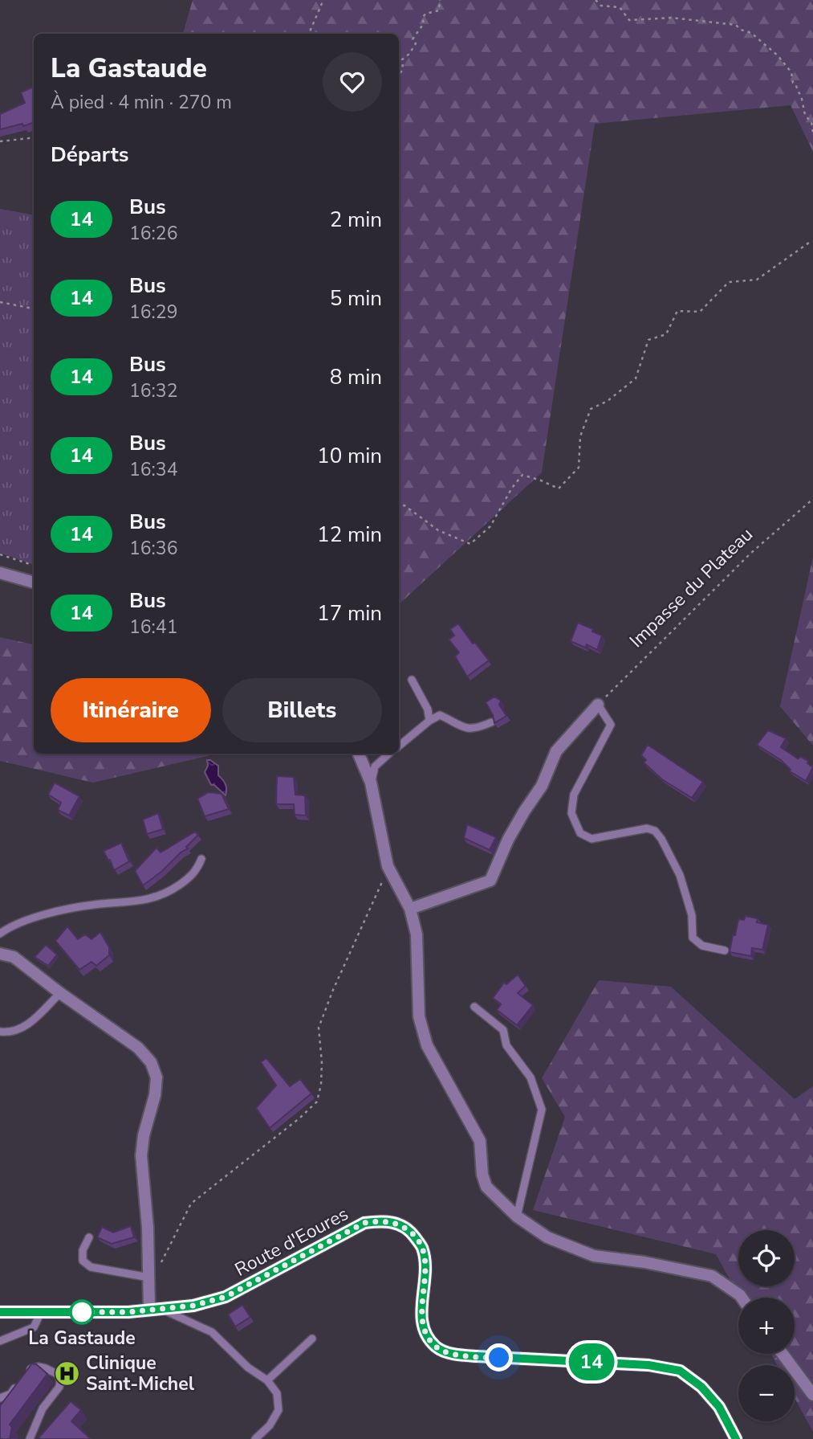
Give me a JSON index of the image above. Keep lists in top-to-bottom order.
{
  "streets": {
    "street": ["Route d'Eoures"],
    "path": ["Impasse du Plateau"]
  },
  "places": {
    "other": ["La Gastaude"],
    "hospital": ["Clinique Saint-Michel"]
  },
  "lines": ["bus line 14"],
  "page": {
    "on_map": "14",
    "heading": [
      ["La Gastaude", "À pied · 4 min · 270 m"],
      "Départs"
    ],
    "list": [
      {
        "mark": "14",
        "name": "Bus",
        "note": "16:26",
        "value": "2 min"
      },
      {
        "mark": "14",
        "name": "Bus",
        "note": "16:29",
        "value": "5 min"
      },
      {
        "mark": "14",
        "name": "Bus",
        "note": "16:32",
        "value": "8 min"
      },
      {
        "mark": "14",
        "name": "Bus",
        "note": "16:34",
        "value": "10 min"
      },
      {
        "mark": "14",
        "name": "Bus",
        "note": "16:36",
        "value": "12 min"
      },
      {
        "mark": "14",
        "name": "Bus",
        "note": "16:41",
        "value": "17 min"
      }
    ],
    "buttons": ["Itinéraire", "Billets"],
    "map_buttons": ["+", "−"]
  }
}
